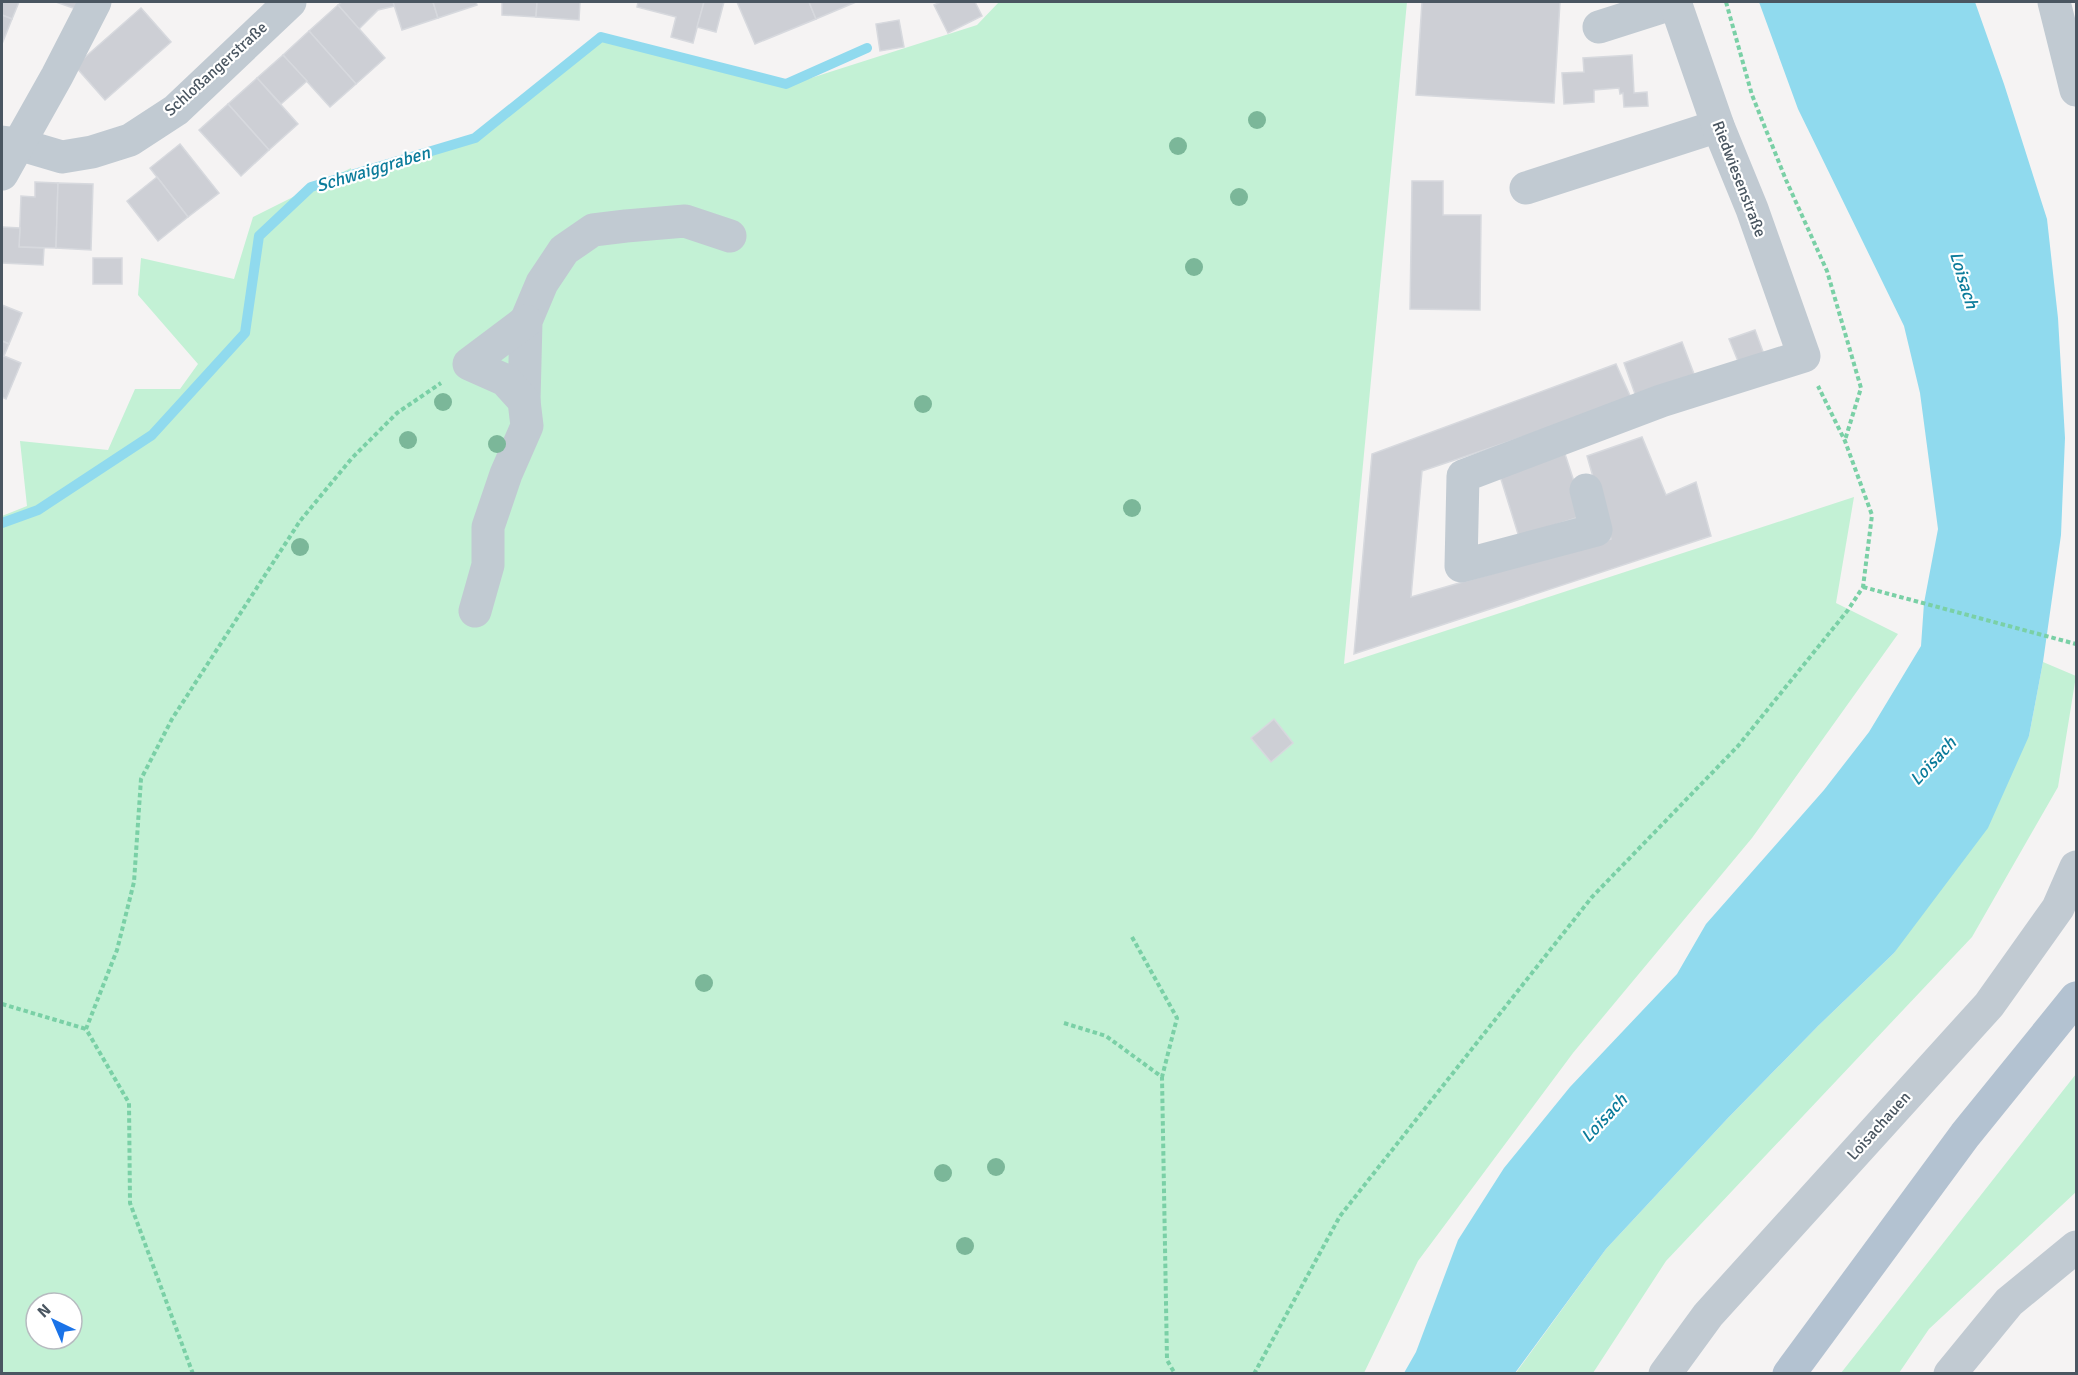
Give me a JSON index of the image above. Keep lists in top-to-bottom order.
{
  "streets": {
    "street": ["Schloßangerstraße", "Riedwiesenstraße", "Loisachauen"]
  },
  "water": ["Schwaiggraben", "Loisach"],
  "north": "top left"
}
